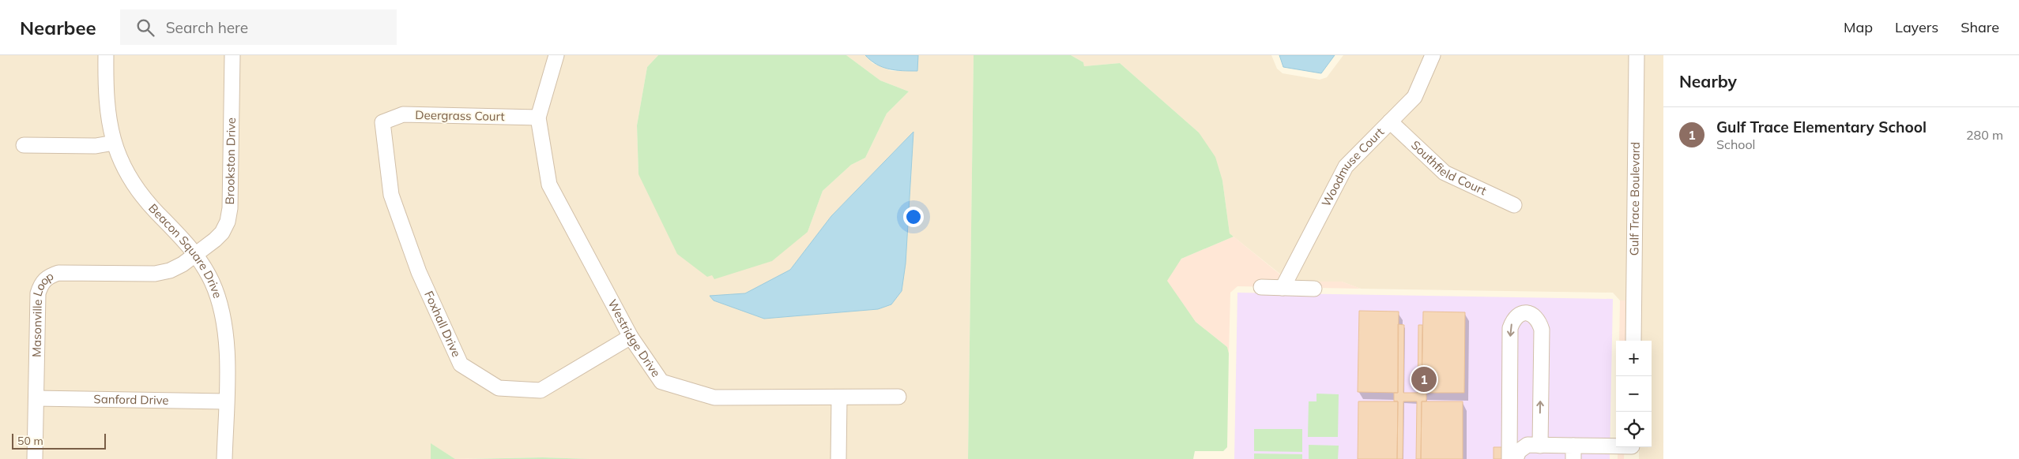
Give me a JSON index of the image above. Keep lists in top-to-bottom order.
{
  "streets": {
    "street": [
      "Deergrass Court",
      "Brookston Drive",
      "Southfield Court",
      "Woodmuse Court",
      "Gulf Trace Boulevard",
      "Beacon Square Drive",
      "Masonville Loop",
      "Foxhall Drive",
      "Westridge Drive",
      "Sanford Drive"
    ]
  },
  "crossings": [
    ["Deergrass Court", "Foxhall Drive"],
    ["Deergrass Court", "Westridge Drive"],
    ["Brookston Drive", "Beacon Square Drive"],
    ["Brookston Drive", "Masonville Loop"],
    ["Southfield Court", "Woodmuse Court"],
    ["Beacon Square Drive", "Masonville Loop"],
    ["Beacon Square Drive", "Sanford Drive"],
    ["Masonville Loop", "Sanford Drive"],
    ["Foxhall Drive", "Westridge Drive"]
  ],
  "scale_bar": "50 m",
  "page": {
    "header": "Nearbee",
    "search": "Search here",
    "nav": ["Map", "Layers", "Share"],
    "heading": "Nearby",
    "list": [
      {
        "mark": "1",
        "name": "Gulf Trace Elementary School",
        "note": "School",
        "value": "280 m"
      }
    ],
    "map_buttons": ["+", "−"],
    "pins": "1",
    "scale": "50 m"
  }
}
